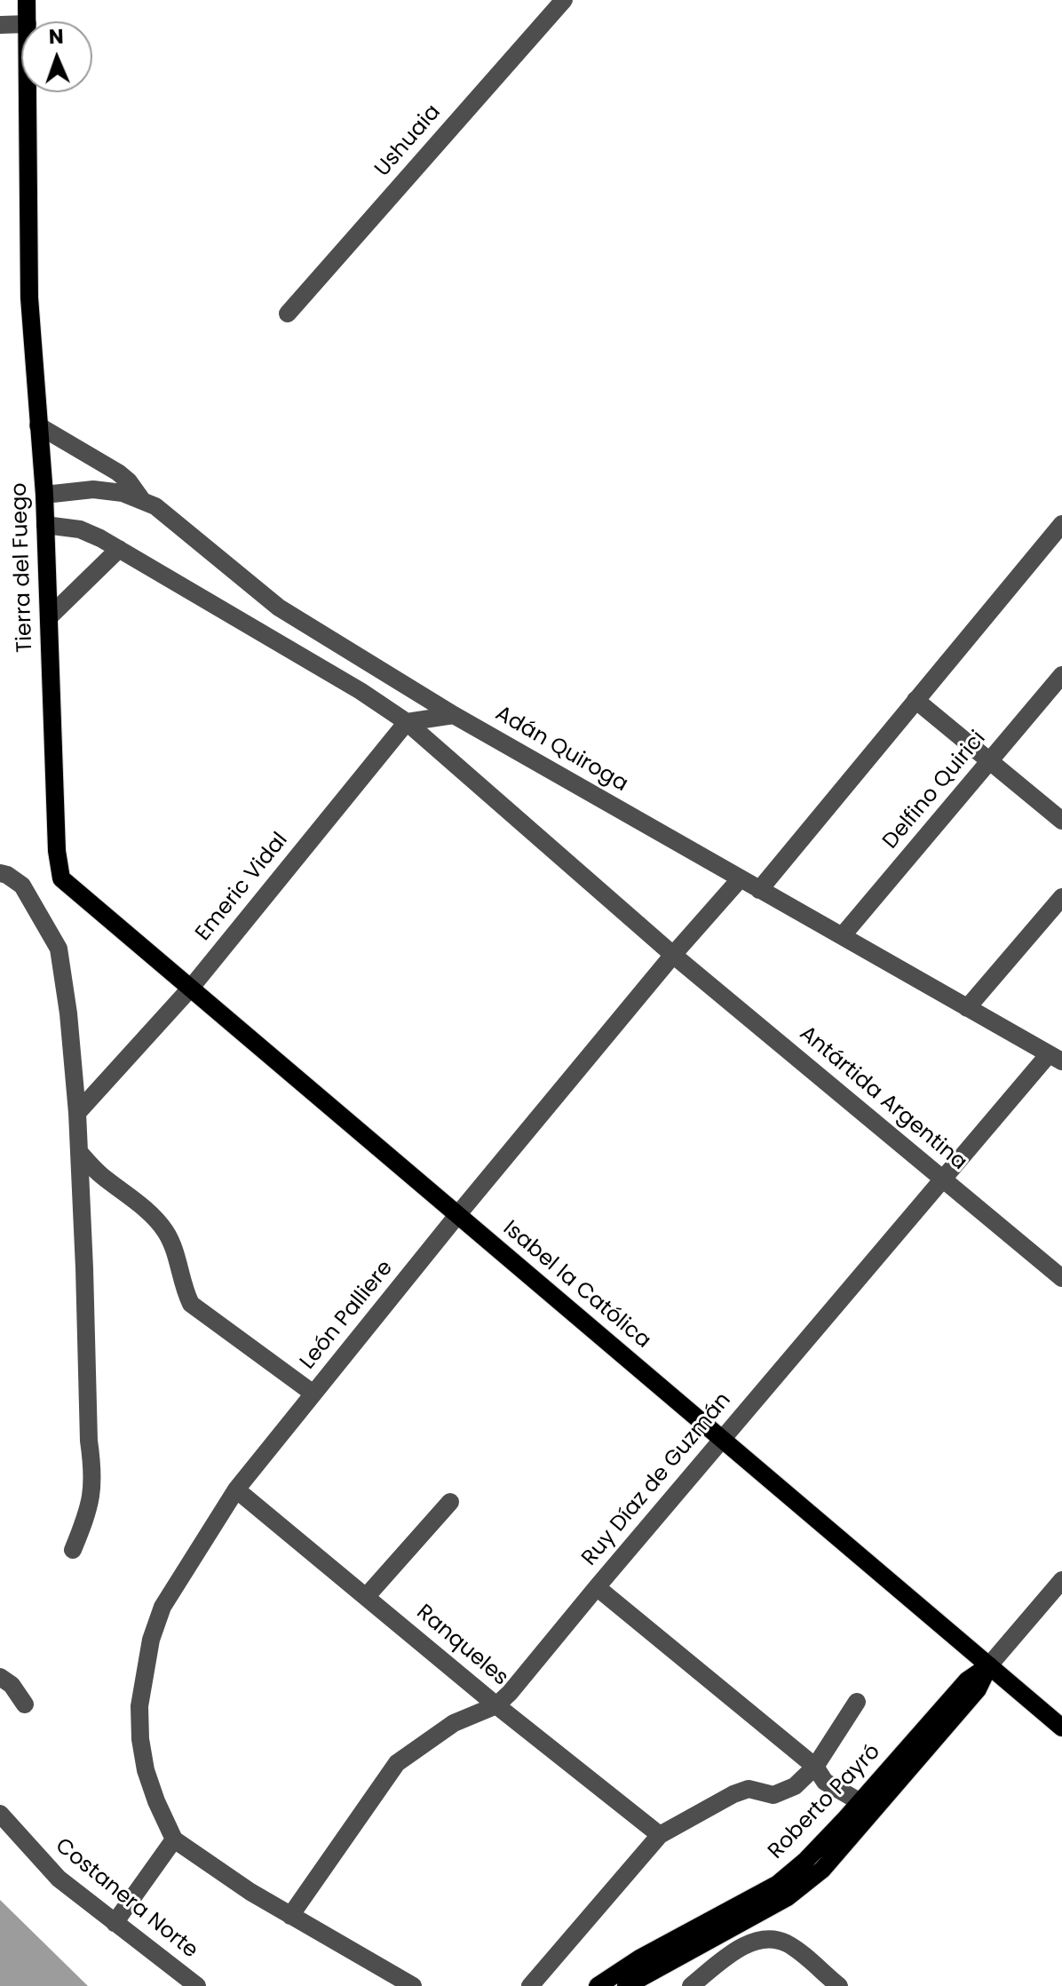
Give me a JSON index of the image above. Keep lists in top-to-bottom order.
{
  "streets": {
    "main road": ["Tierra del Fuego", "Isabel la Católica", "Roberto Payró"],
    "street": [
      "Ushuaia",
      "Adán Quiroga",
      "Delfino Quirici",
      "Emeric Vidal",
      "Antártida Argentina",
      "León Palliere",
      "Ruy Díaz de Guzmán",
      "Ranqueles",
      "Costanera Norte"
    ]
  },
  "crossings": [
    ["Tierra del Fuego", "Adán Quiroga"],
    ["Tierra del Fuego", "Isabel la Católica"],
    ["Adán Quiroga", "Delfino Quirici"],
    ["Adán Quiroga", "León Palliere"],
    ["Adán Quiroga", "Ruy Díaz de Guzmán"],
    ["Emeric Vidal", "Isabel la Católica"],
    ["Antártida Argentina", "León Palliere"],
    ["Antártida Argentina", "Ruy Díaz de Guzmán"],
    ["Isabel la Católica", "León Palliere"],
    ["Isabel la Católica", "Ruy Díaz de Guzmán"],
    ["Isabel la Católica", "Roberto Payró"],
    ["León Palliere", "Ranqueles"],
    ["Ruy Díaz de Guzmán", "Ranqueles"]
  ],
  "north": "top"
}
